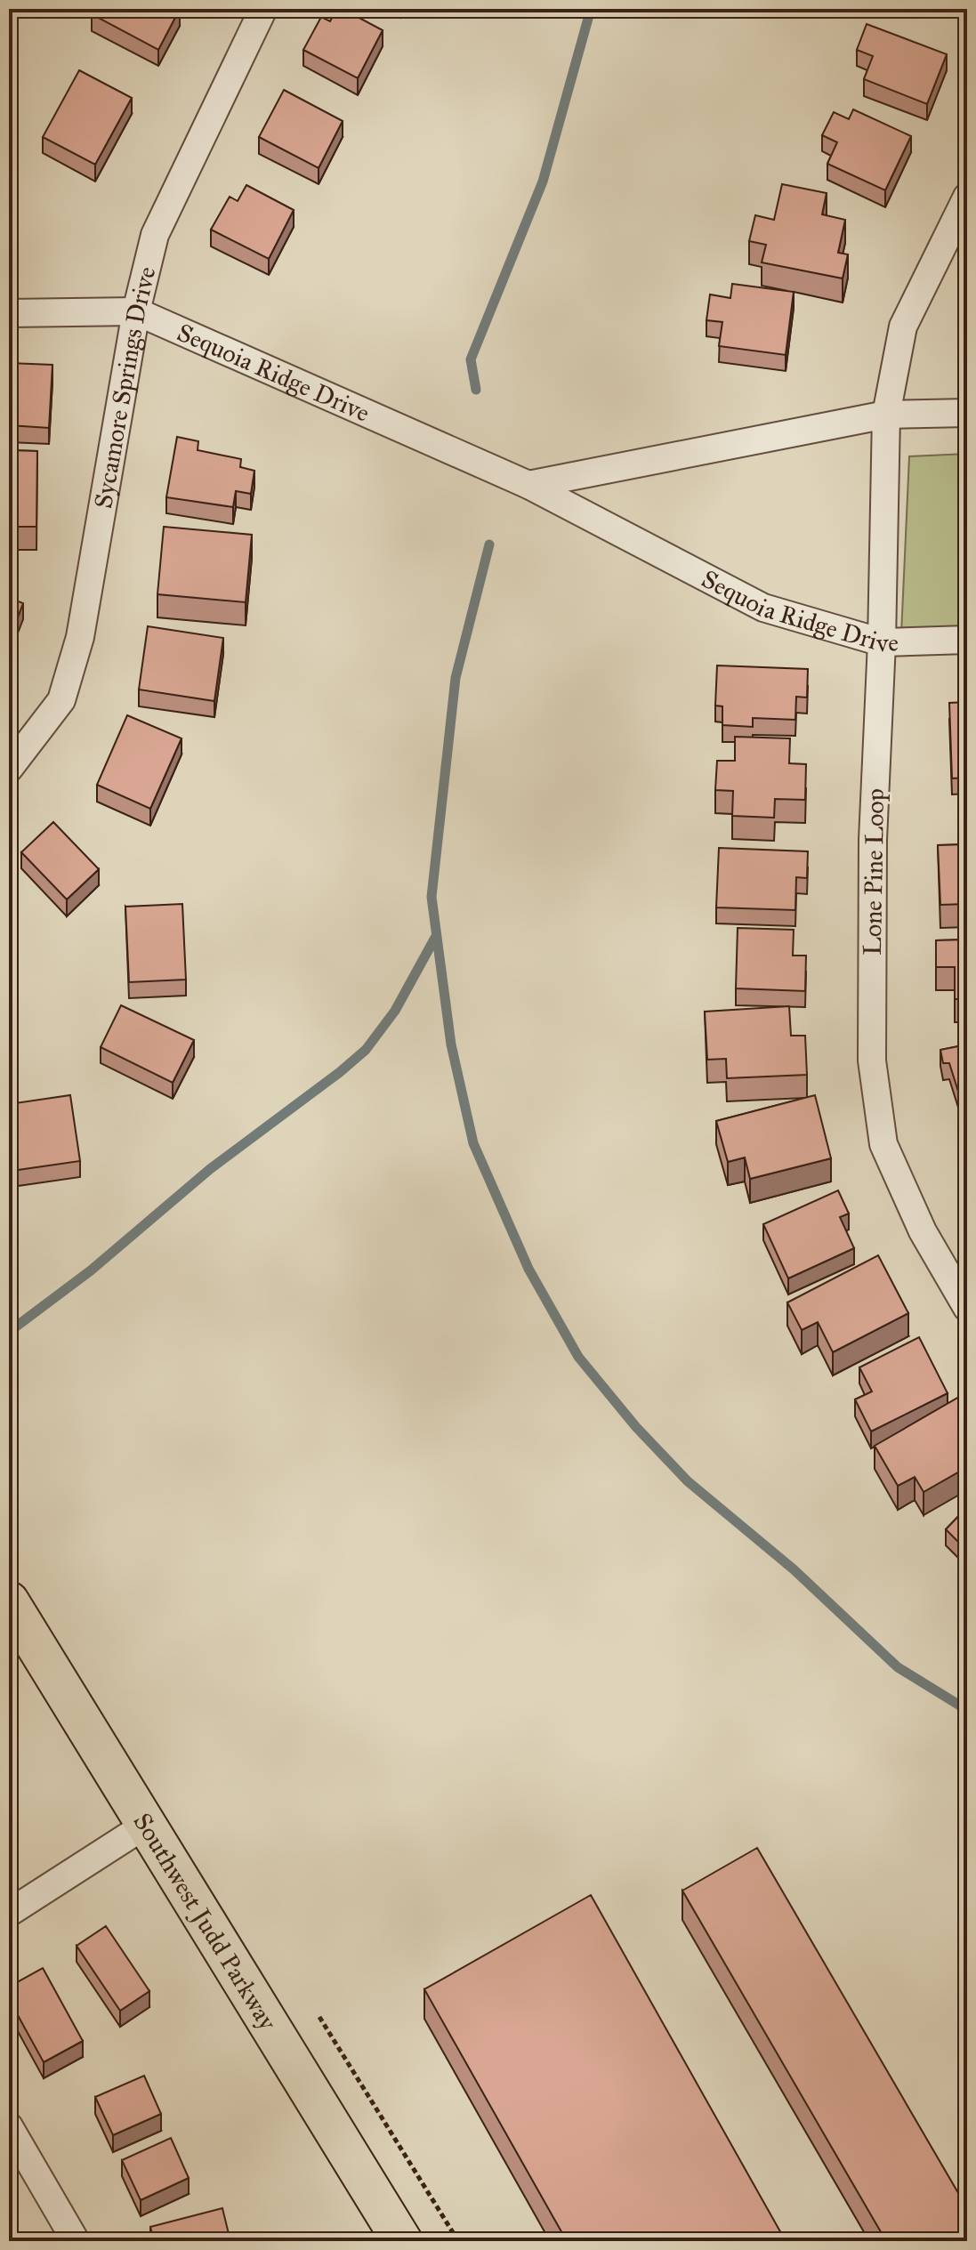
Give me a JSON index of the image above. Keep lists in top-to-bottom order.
{
  "streets": {
    "highway": ["Southwest Judd Parkway"],
    "street": ["Sequoia Ridge Drive", "Sycamore Springs Drive", "Lone Pine Loop"]
  },
  "crossings": [
    ["Sequoia Ridge Drive", "Sycamore Springs Drive"],
    ["Sequoia Ridge Drive", "Lone Pine Loop"]
  ]
}
